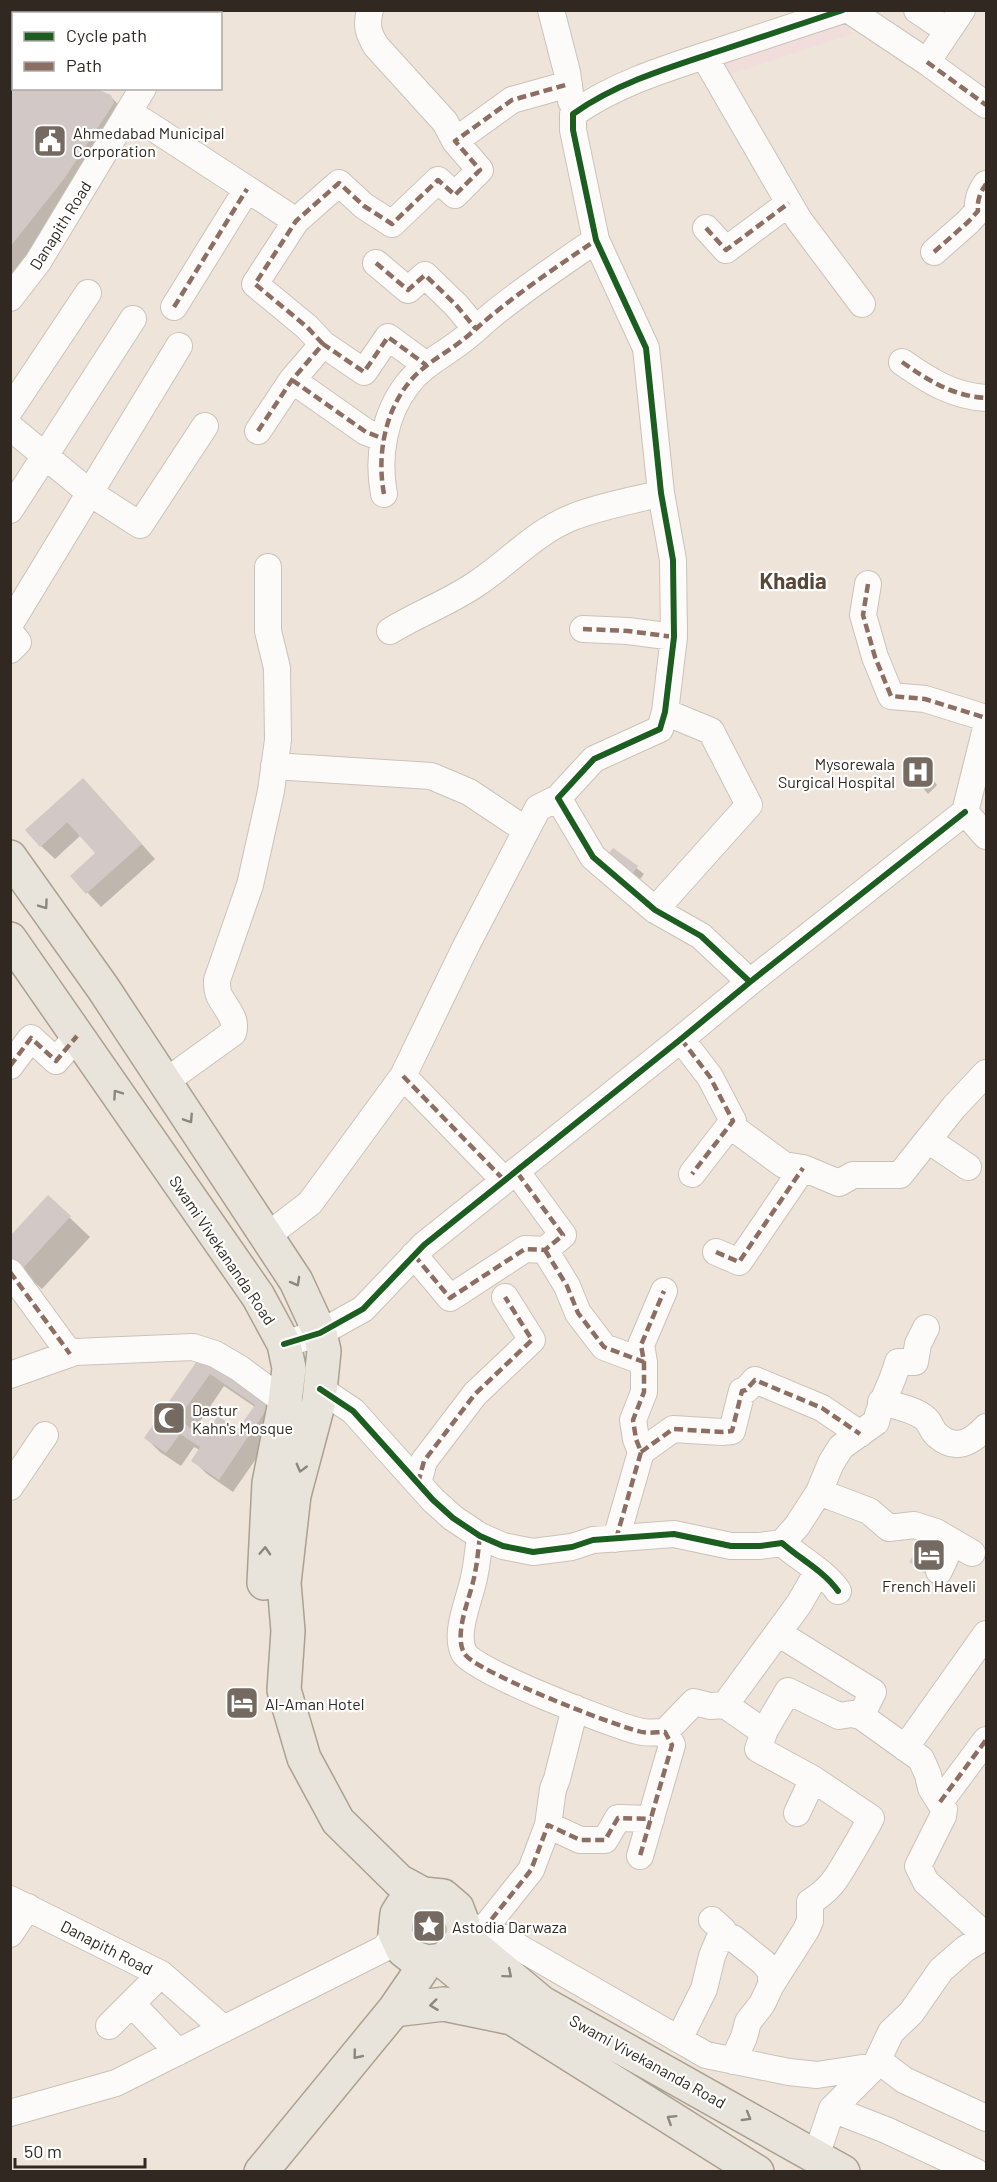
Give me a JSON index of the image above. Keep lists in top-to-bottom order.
{
  "streets": {
    "main road": ["Swami Vivekananda Road"],
    "street": ["Danapith Road"]
  },
  "districts": ["Khadia"],
  "places": {
    "public building": ["Ahmedabad Municipal Corporation"],
    "hospital": ["Mysorewala Surgical Hospital"],
    "mosque": ["Dastur Kahn's Mosque"],
    "hotel": ["French Haveli", "Al-Aman Hotel"],
    "place": ["Astodia Darwaza"]
  },
  "legend": ["Cycle path", "Path"],
  "scale_bar": "50 m"
}
